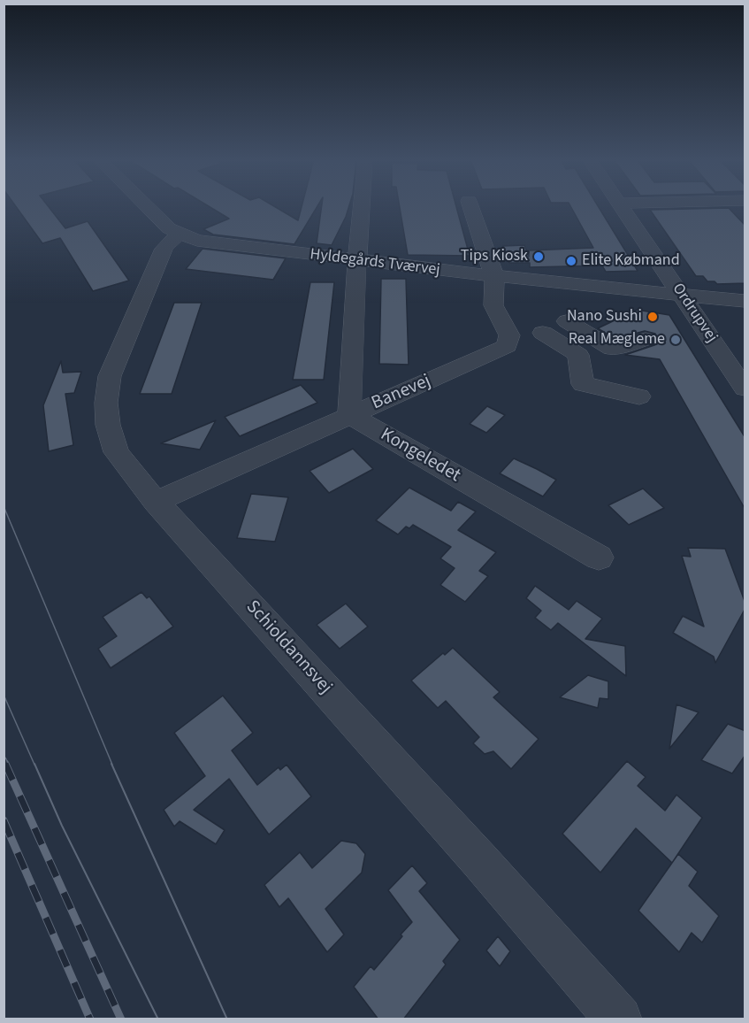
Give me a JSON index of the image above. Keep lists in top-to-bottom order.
{
  "streets": {
    "street": [
      "Hyldegårds Tværvej",
      "Ordrupvej",
      "Banevej",
      "Kongeledet",
      "Schioldannsvej"
    ]
  },
  "crossings": [
    ["Hyldegårds Tværvej", "Ordrupvej"],
    ["Hyldegårds Tværvej", "Banevej"],
    ["Hyldegårds Tværvej", "Schioldannsvej"],
    ["Banevej", "Kongeledet"],
    ["Banevej", "Schioldannsvej"]
  ],
  "places": [
    "Tips Kiosk",
    "Elite Købmand",
    "Nano Sushi",
    "Real Mægleme"
  ]
}
